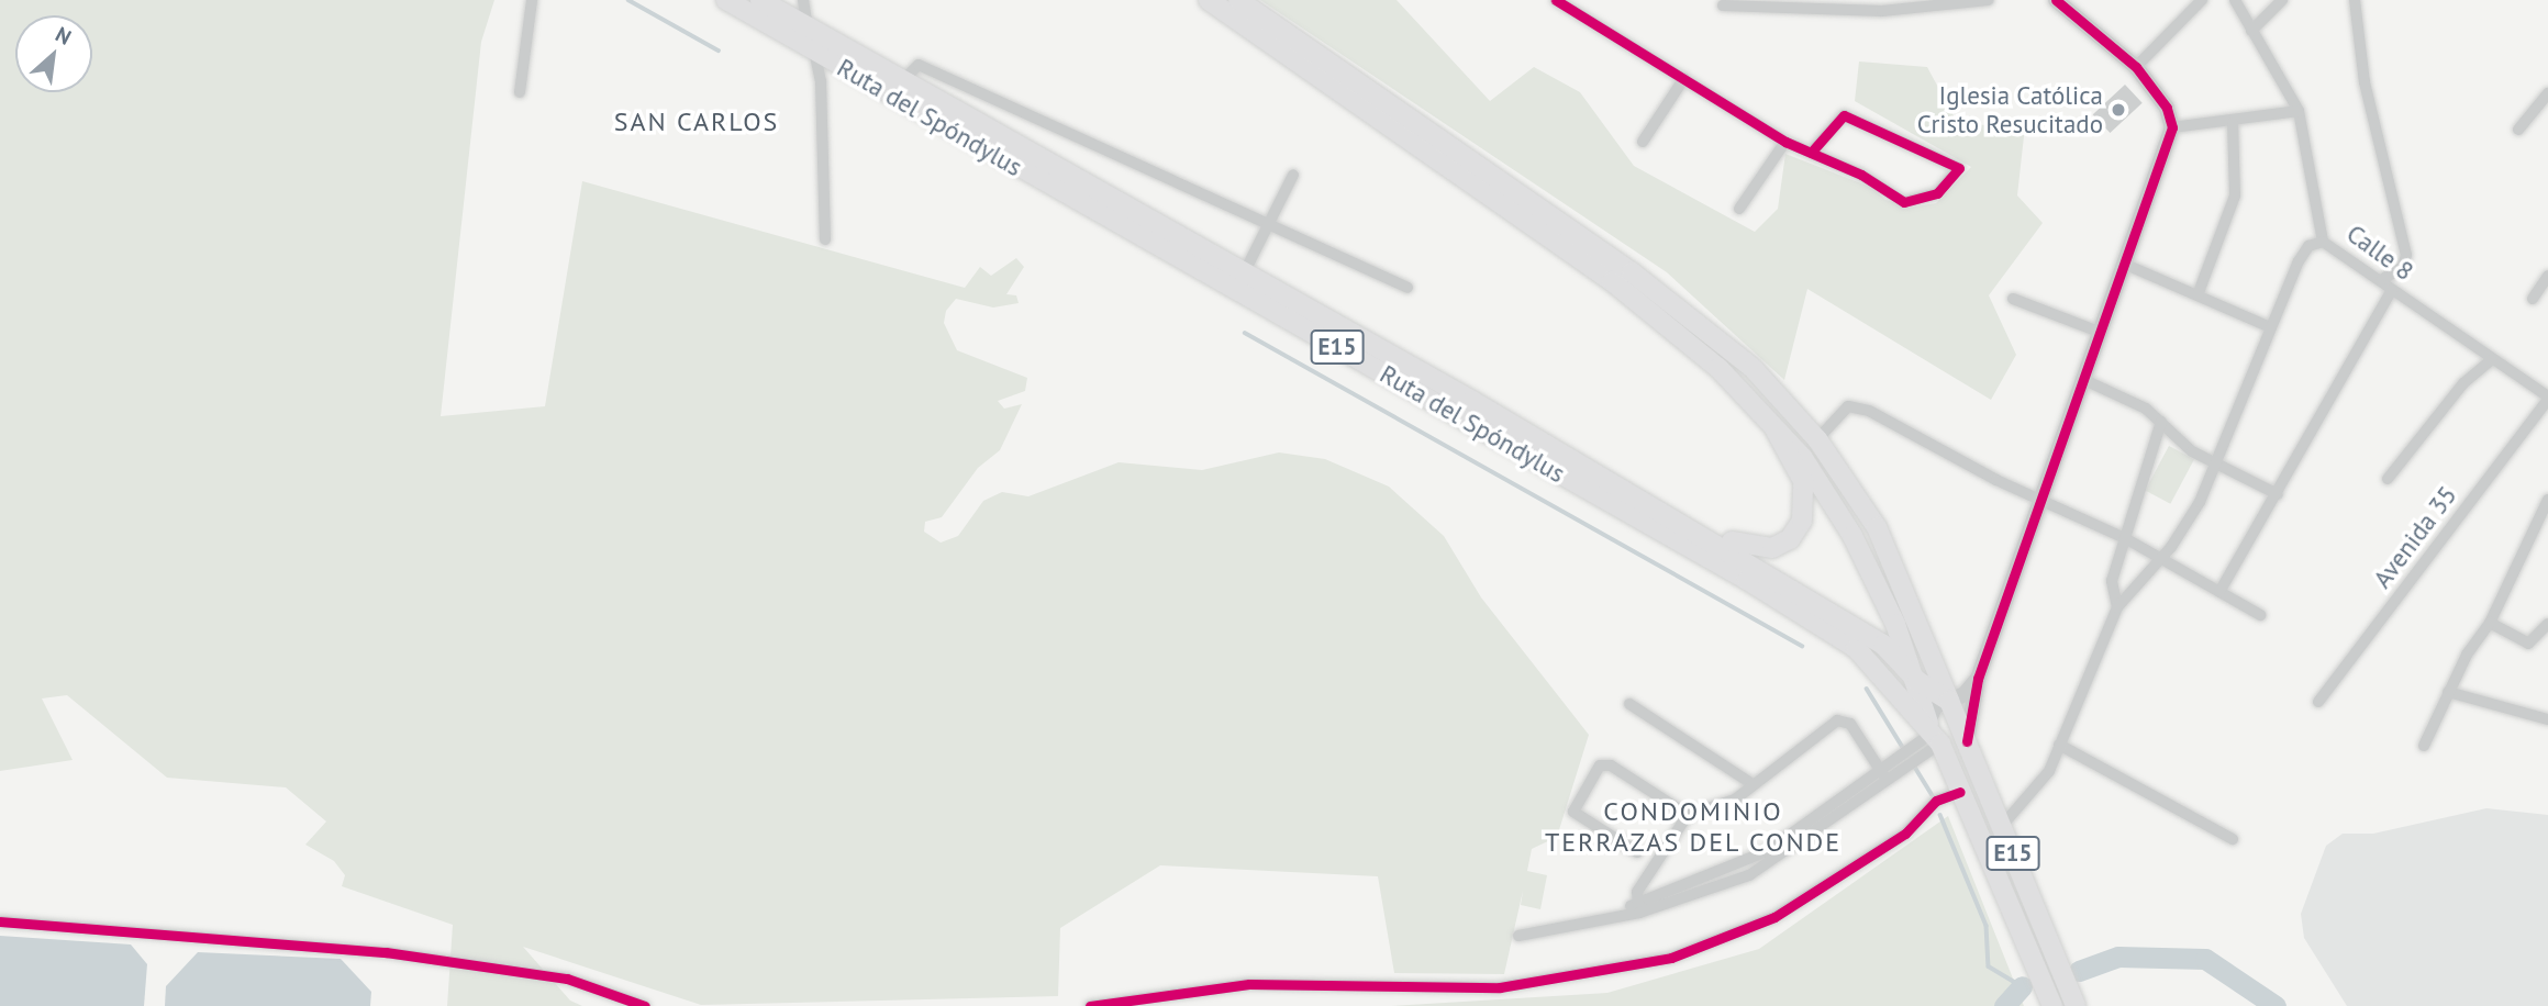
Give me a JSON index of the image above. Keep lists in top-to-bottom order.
{
  "streets": {
    "main road": ["Ruta del Spóndylus", "E15"],
    "street": ["Calle 8", "Avenida 35"]
  },
  "crossings": [
    ["Ruta del Spóndylus", "E15"],
    ["Calle 8", "Avenida 35"]
  ],
  "districts": ["SAN CARLOS", "CONDOMINIO TERRAZAS DEL CONDE"],
  "places": ["Iglesia Católica Cristo Resucitado"],
  "north": "top right"
}
